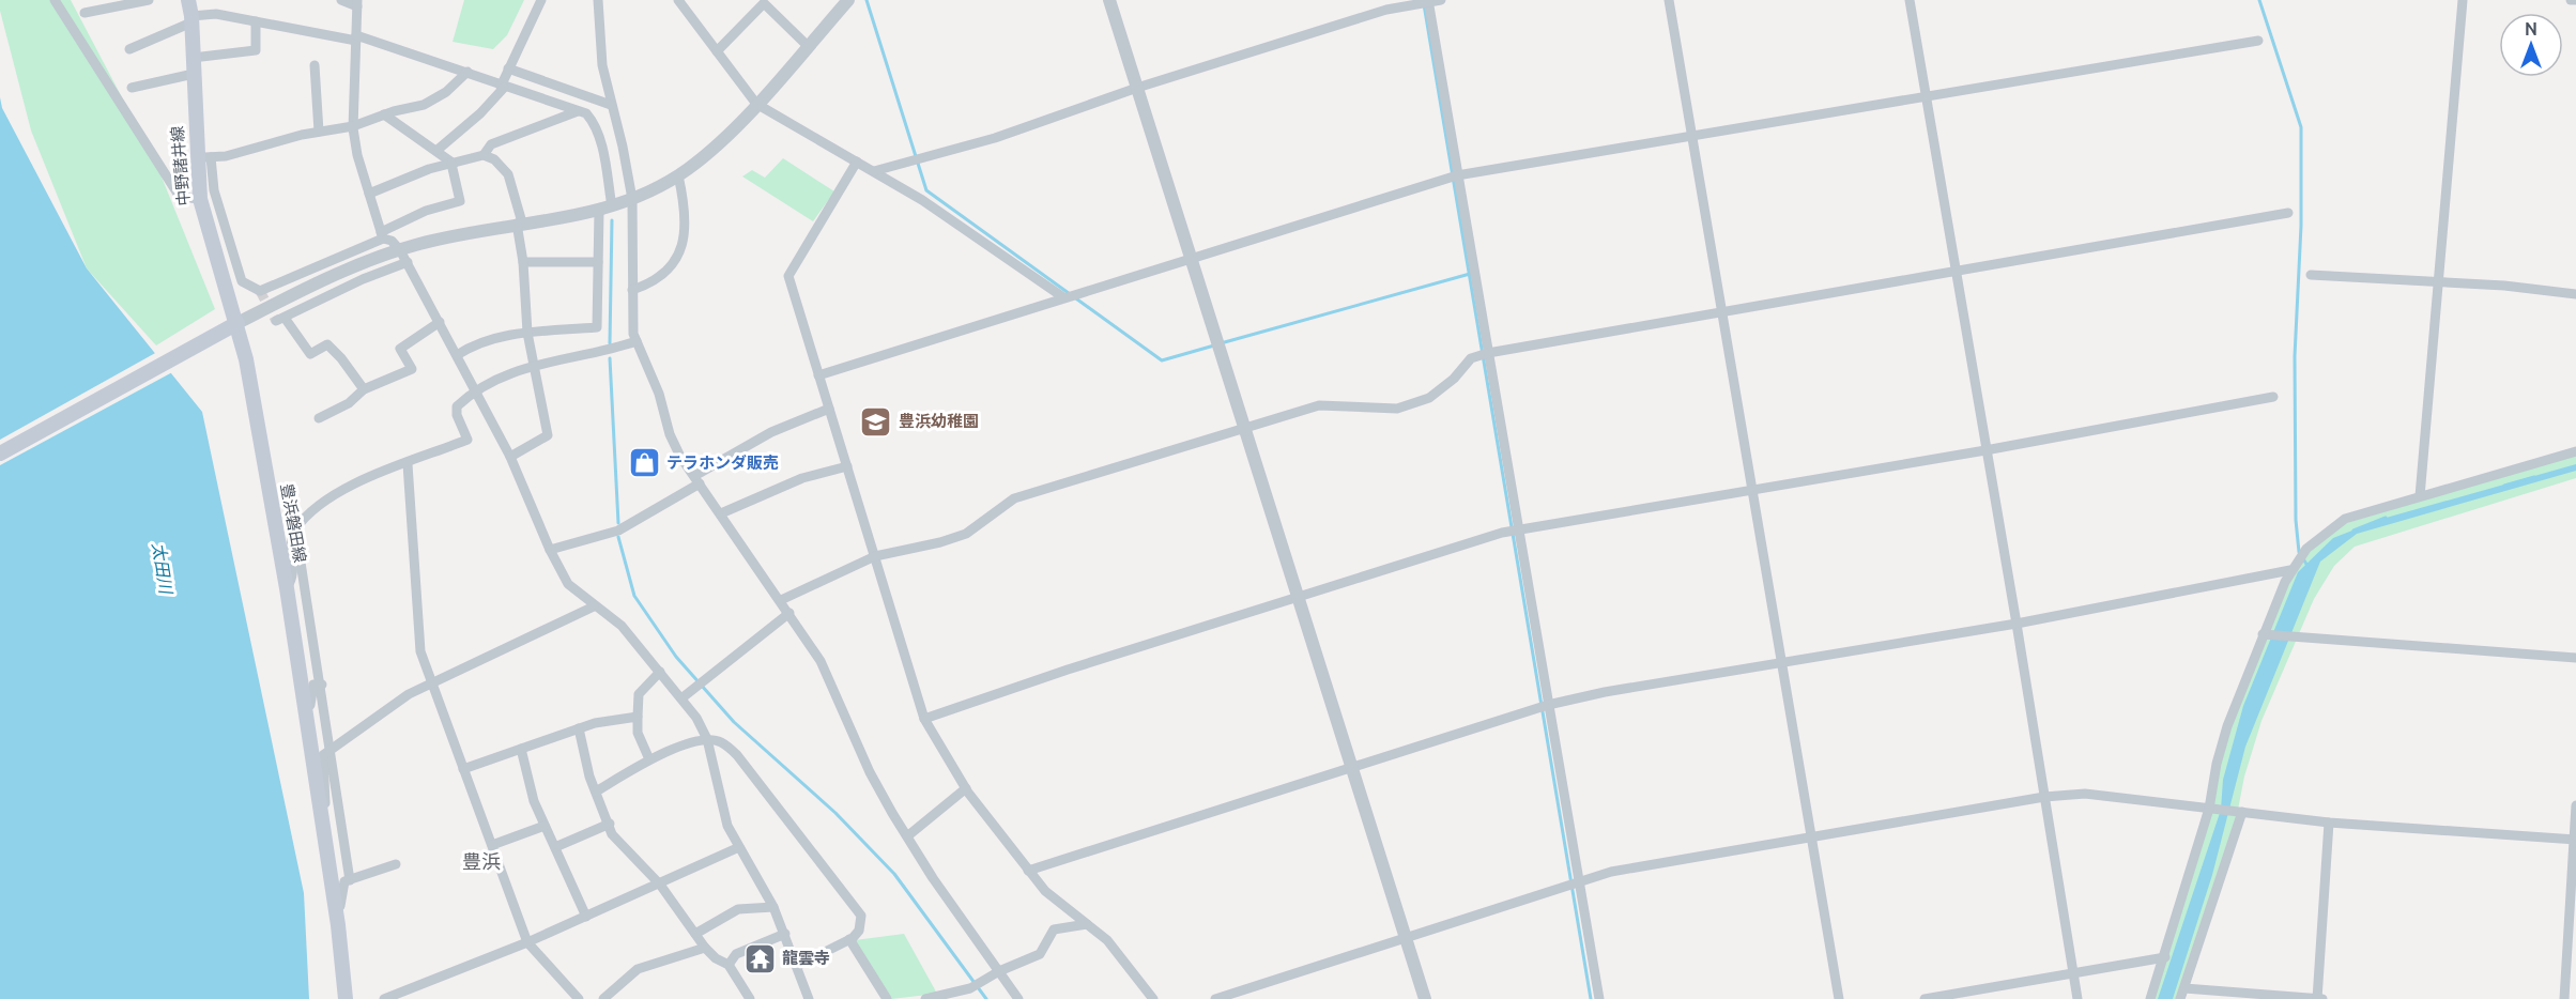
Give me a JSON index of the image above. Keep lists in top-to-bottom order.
{
  "streets": {
    "main road": ["中野諸井線", "豊浜磐田線"]
  },
  "crossings": [
    ["中野諸井線", "豊浜磐田線"]
  ],
  "districts": ["豊浜"],
  "water": ["太田川"],
  "places": {
    "school or university": ["豊浜幼稚園"],
    "shop": ["テラホンダ販売"],
    "temple": ["龍雲寺"]
  },
  "north": "top"
}
